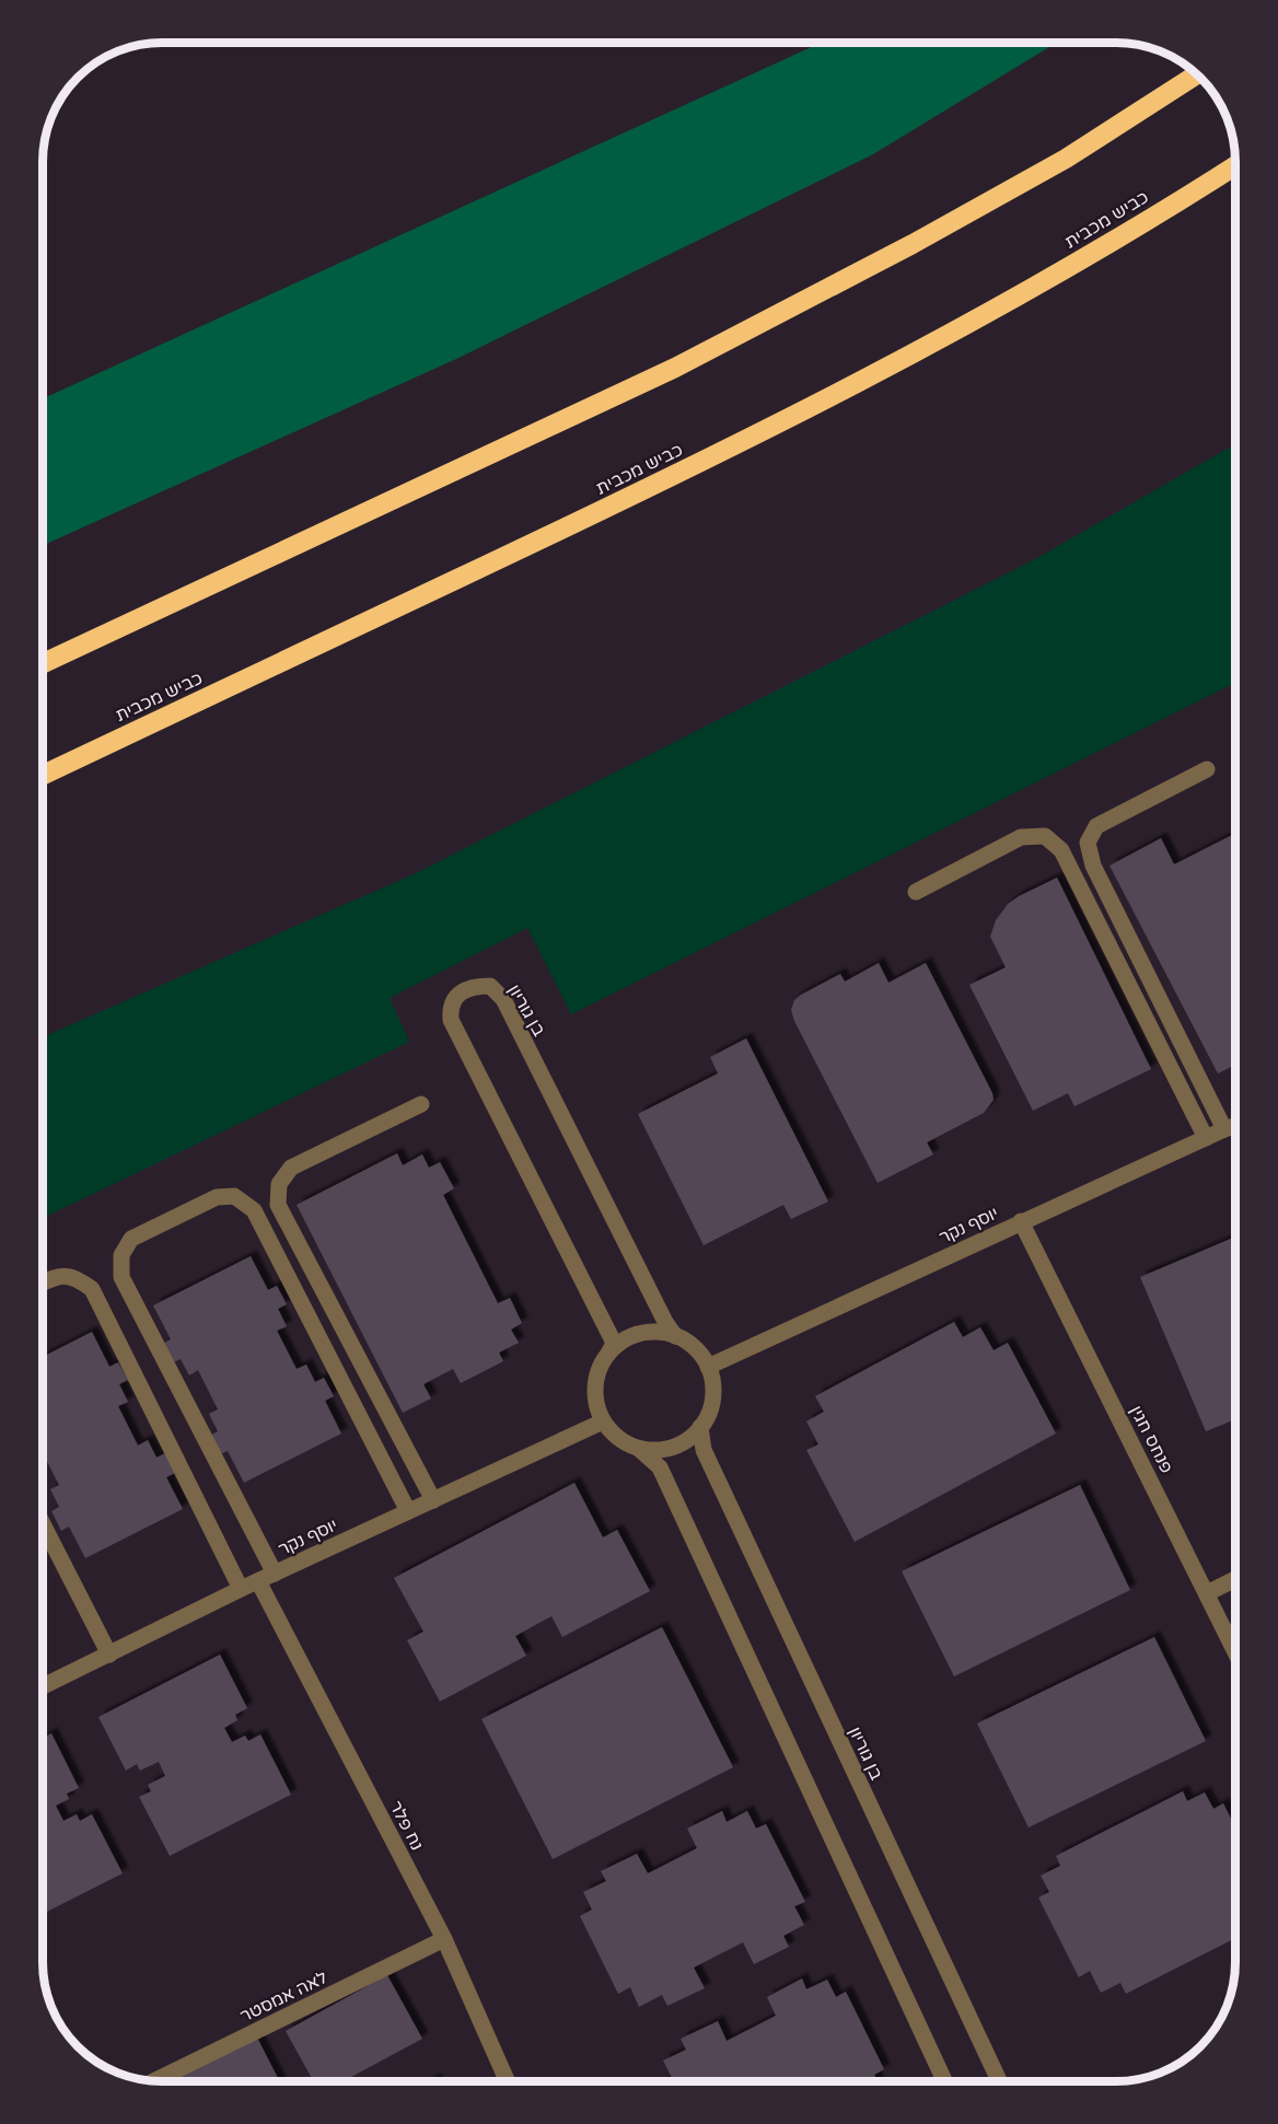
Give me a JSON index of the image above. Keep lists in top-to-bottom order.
{
  "streets": {
    "highway": ["כביש מכבית"],
    "street": [
      "בן גוריון",
      "יוסף נקר",
      "פנחס חגין",
      "נח פלר",
      "לאה אמסטר"
    ]
  },
  "crossings": [
    ["בן גוריון", "יוסף נקר"],
    ["יוסף נקר", "פנחס חגין"],
    ["יוסף נקר", "נח פלר"],
    ["נח פלר", "לאה אמסטר"]
  ]
}
